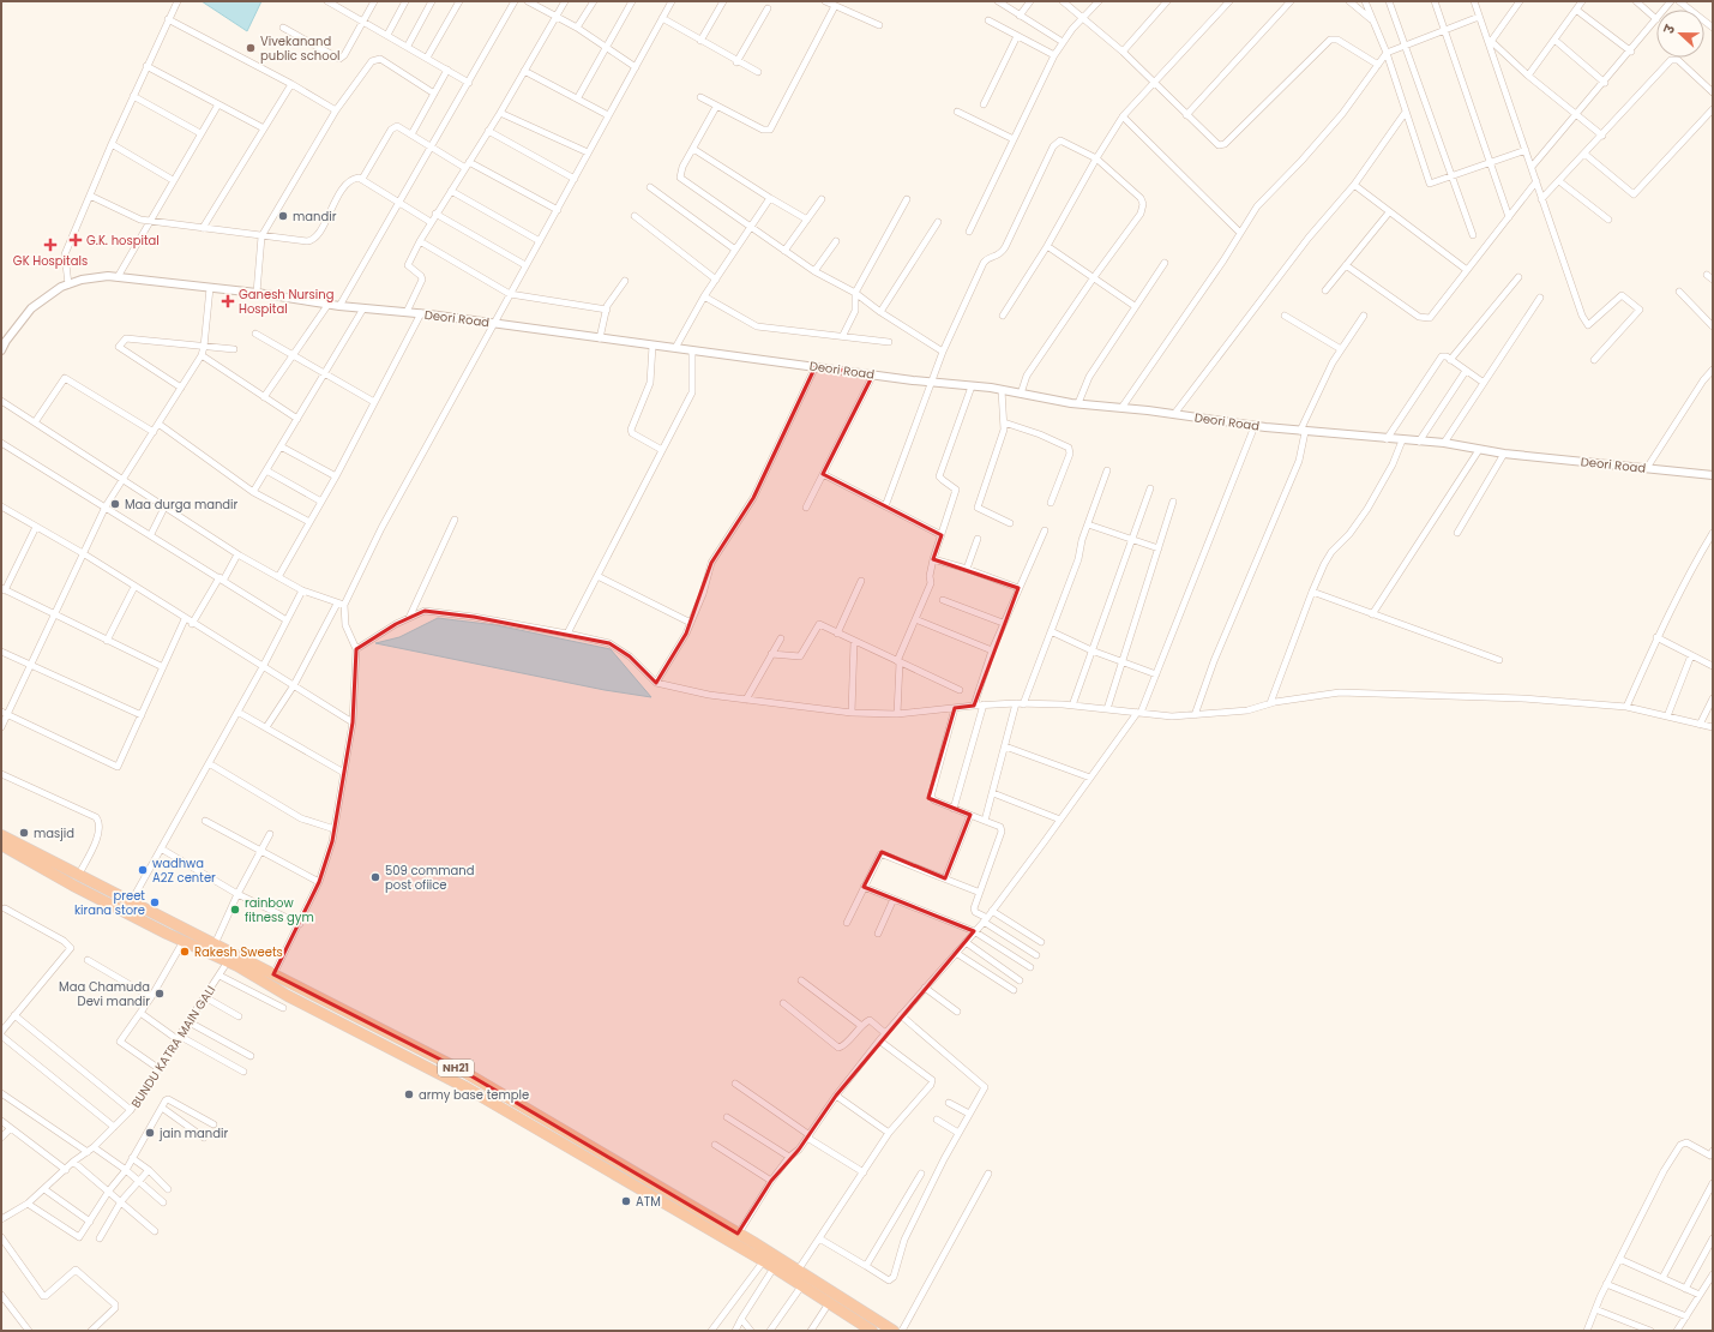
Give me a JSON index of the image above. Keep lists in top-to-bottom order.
{
  "streets": {
    "highway": ["NH21"],
    "street": ["Deori Road", "BUNDU KATRA MAIN GALI"]
  },
  "crossings": [
    ["BUNDU KATRA MAIN GALI", "NH21"]
  ],
  "places": {
    "other": [
      "Vivekanand public school",
      "mandir",
      "Maa durga mandir",
      "masjid",
      "wadhwa A2Z center",
      "509 command post ofiice",
      "preet kirana store",
      "rainbow fitness gym",
      "Rakesh Sweets",
      "Maa Chamuda Devi mandir",
      "army base temple",
      "jain mandir",
      "ATM"
    ],
    "health": ["G.K. hospital", "GK Hospitals", "Ganesh Nursing Hospital"]
  },
  "north": "left"
}
